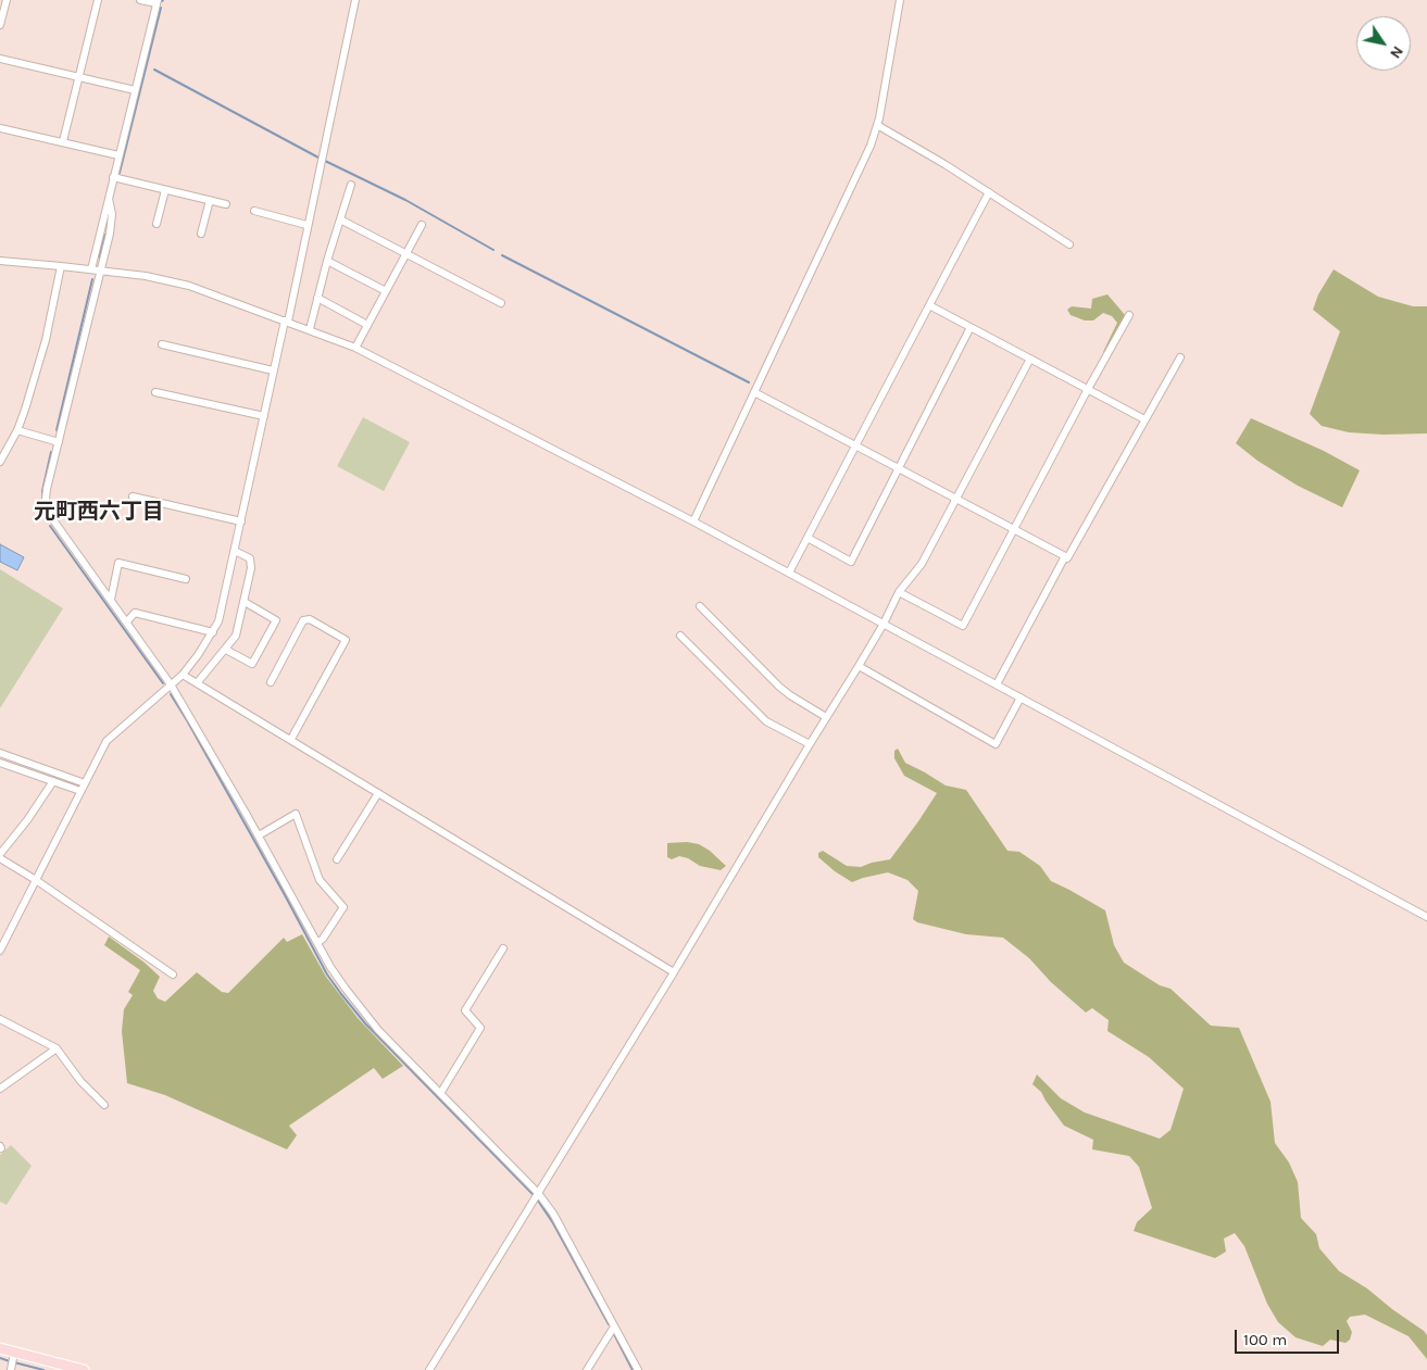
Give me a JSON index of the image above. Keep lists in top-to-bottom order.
{
  "districts": ["元町西六丁目"],
  "scale_bar": "100 m",
  "north": "bottom right"
}
